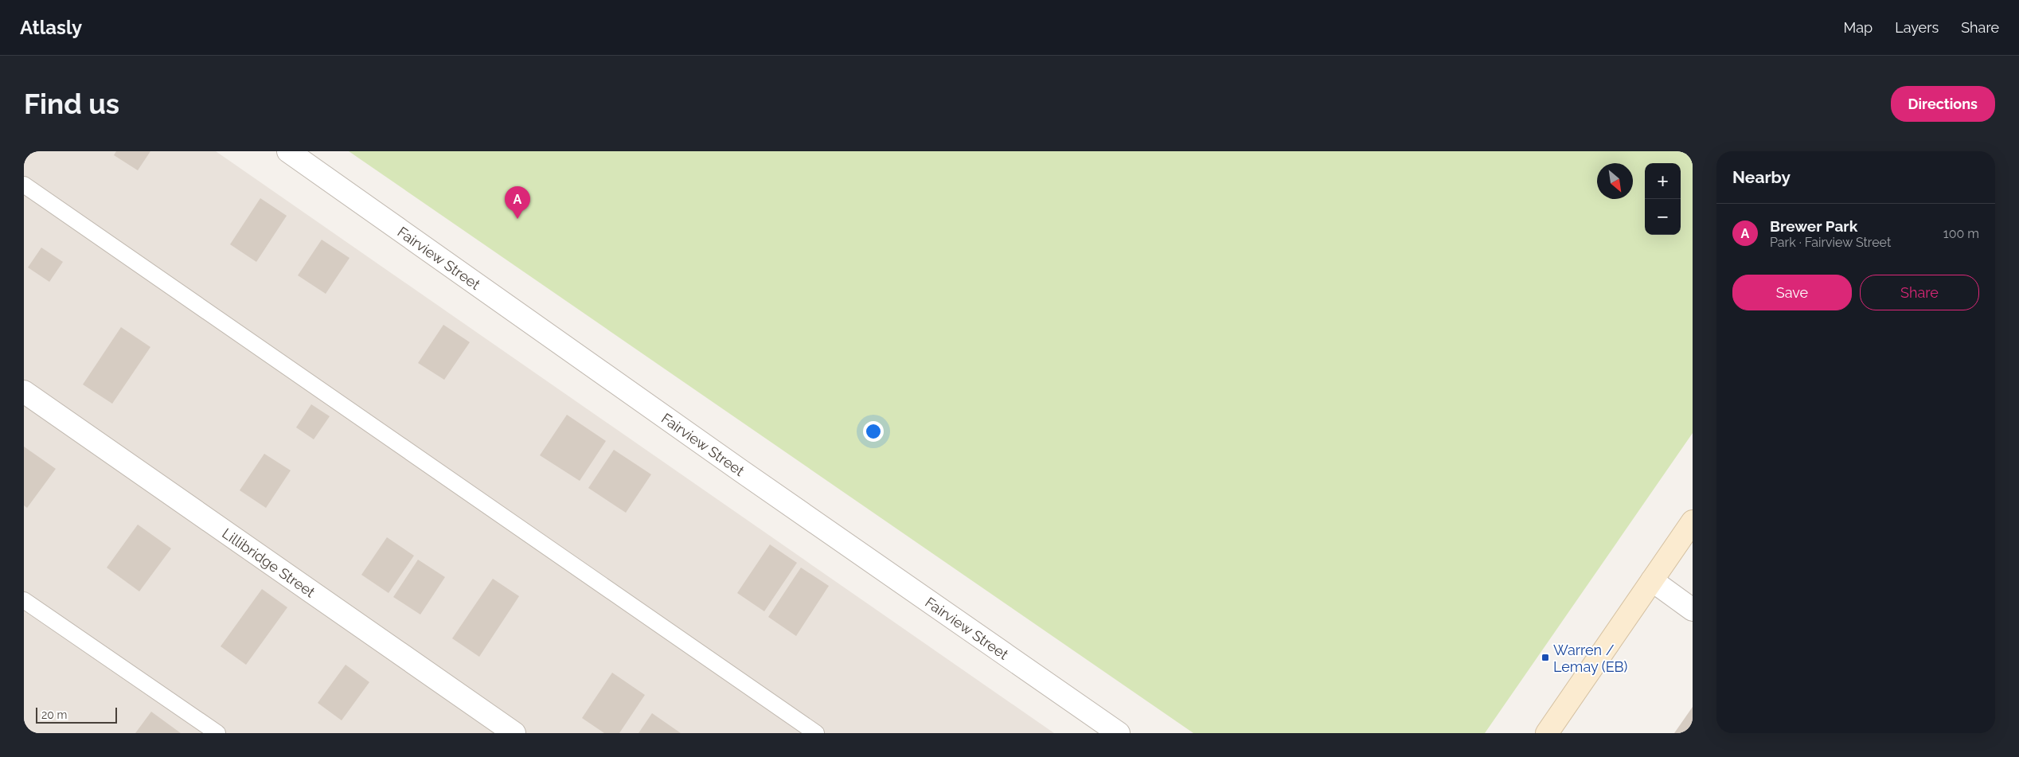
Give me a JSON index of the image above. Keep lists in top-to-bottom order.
{
  "streets": {
    "street": ["Fairview Street", "Lillibridge Street"]
  },
  "places": {
    "transit": ["Warren / Lemay (EB)"]
  },
  "scale_bar": "20 m",
  "north": "bottom right",
  "page": {
    "header": "Atlasly",
    "nav": ["Map", "Layers", "Share"],
    "buttons": [
      "Directions",
      ["Save", "Share"]
    ],
    "title": "Find us",
    "heading": "Nearby",
    "map_buttons": ["+", "−"],
    "pins": "A",
    "list": [
      {
        "mark": "A",
        "name": "Brewer Park",
        "note": "Park · Fairview Street",
        "value": "100 m"
      }
    ],
    "scale": "20 m"
  }
}
